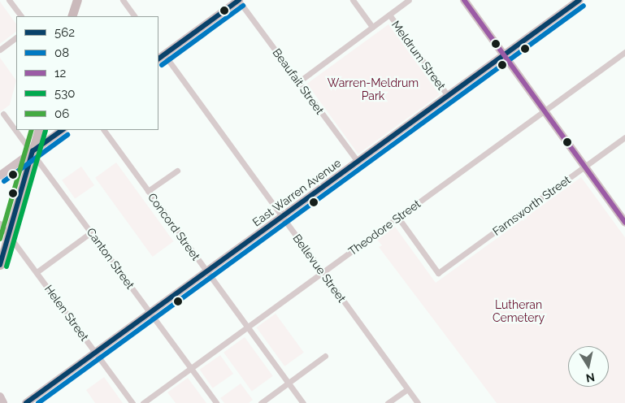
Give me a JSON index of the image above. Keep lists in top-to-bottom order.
{
  "streets": {
    "main road": ["East Warren Avenue"],
    "street": [
      "Meldrum Street",
      "Beaufait Street",
      "Farnsworth Street",
      "Concord Street",
      "Theodore Street",
      "Canton Street",
      "Bellevue Street",
      "Helen Street"
    ]
  },
  "crossings": [
    ["Meldrum Street", "East Warren Avenue"],
    ["Beaufait Street", "East Warren Avenue"],
    ["East Warren Avenue", "Concord Street"],
    ["East Warren Avenue", "Canton Street"],
    ["East Warren Avenue", "Bellevue Street"],
    ["East Warren Avenue", "Helen Street"],
    ["Farnsworth Street", "Theodore Street"],
    ["Concord Street", "Theodore Street"],
    ["Theodore Street", "Canton Street"],
    ["Theodore Street", "Bellevue Street"]
  ],
  "parks": ["Warren-Meldrum Park", "Lutheran Cemetery"],
  "lines": [
    "transit line 562",
    "transit line 12",
    "transit line 08",
    "transit line 06",
    "transit line 530"
  ],
  "legend": [
    "562",
    "08",
    "12",
    "530",
    "06"
  ],
  "north": "bottom"
}
